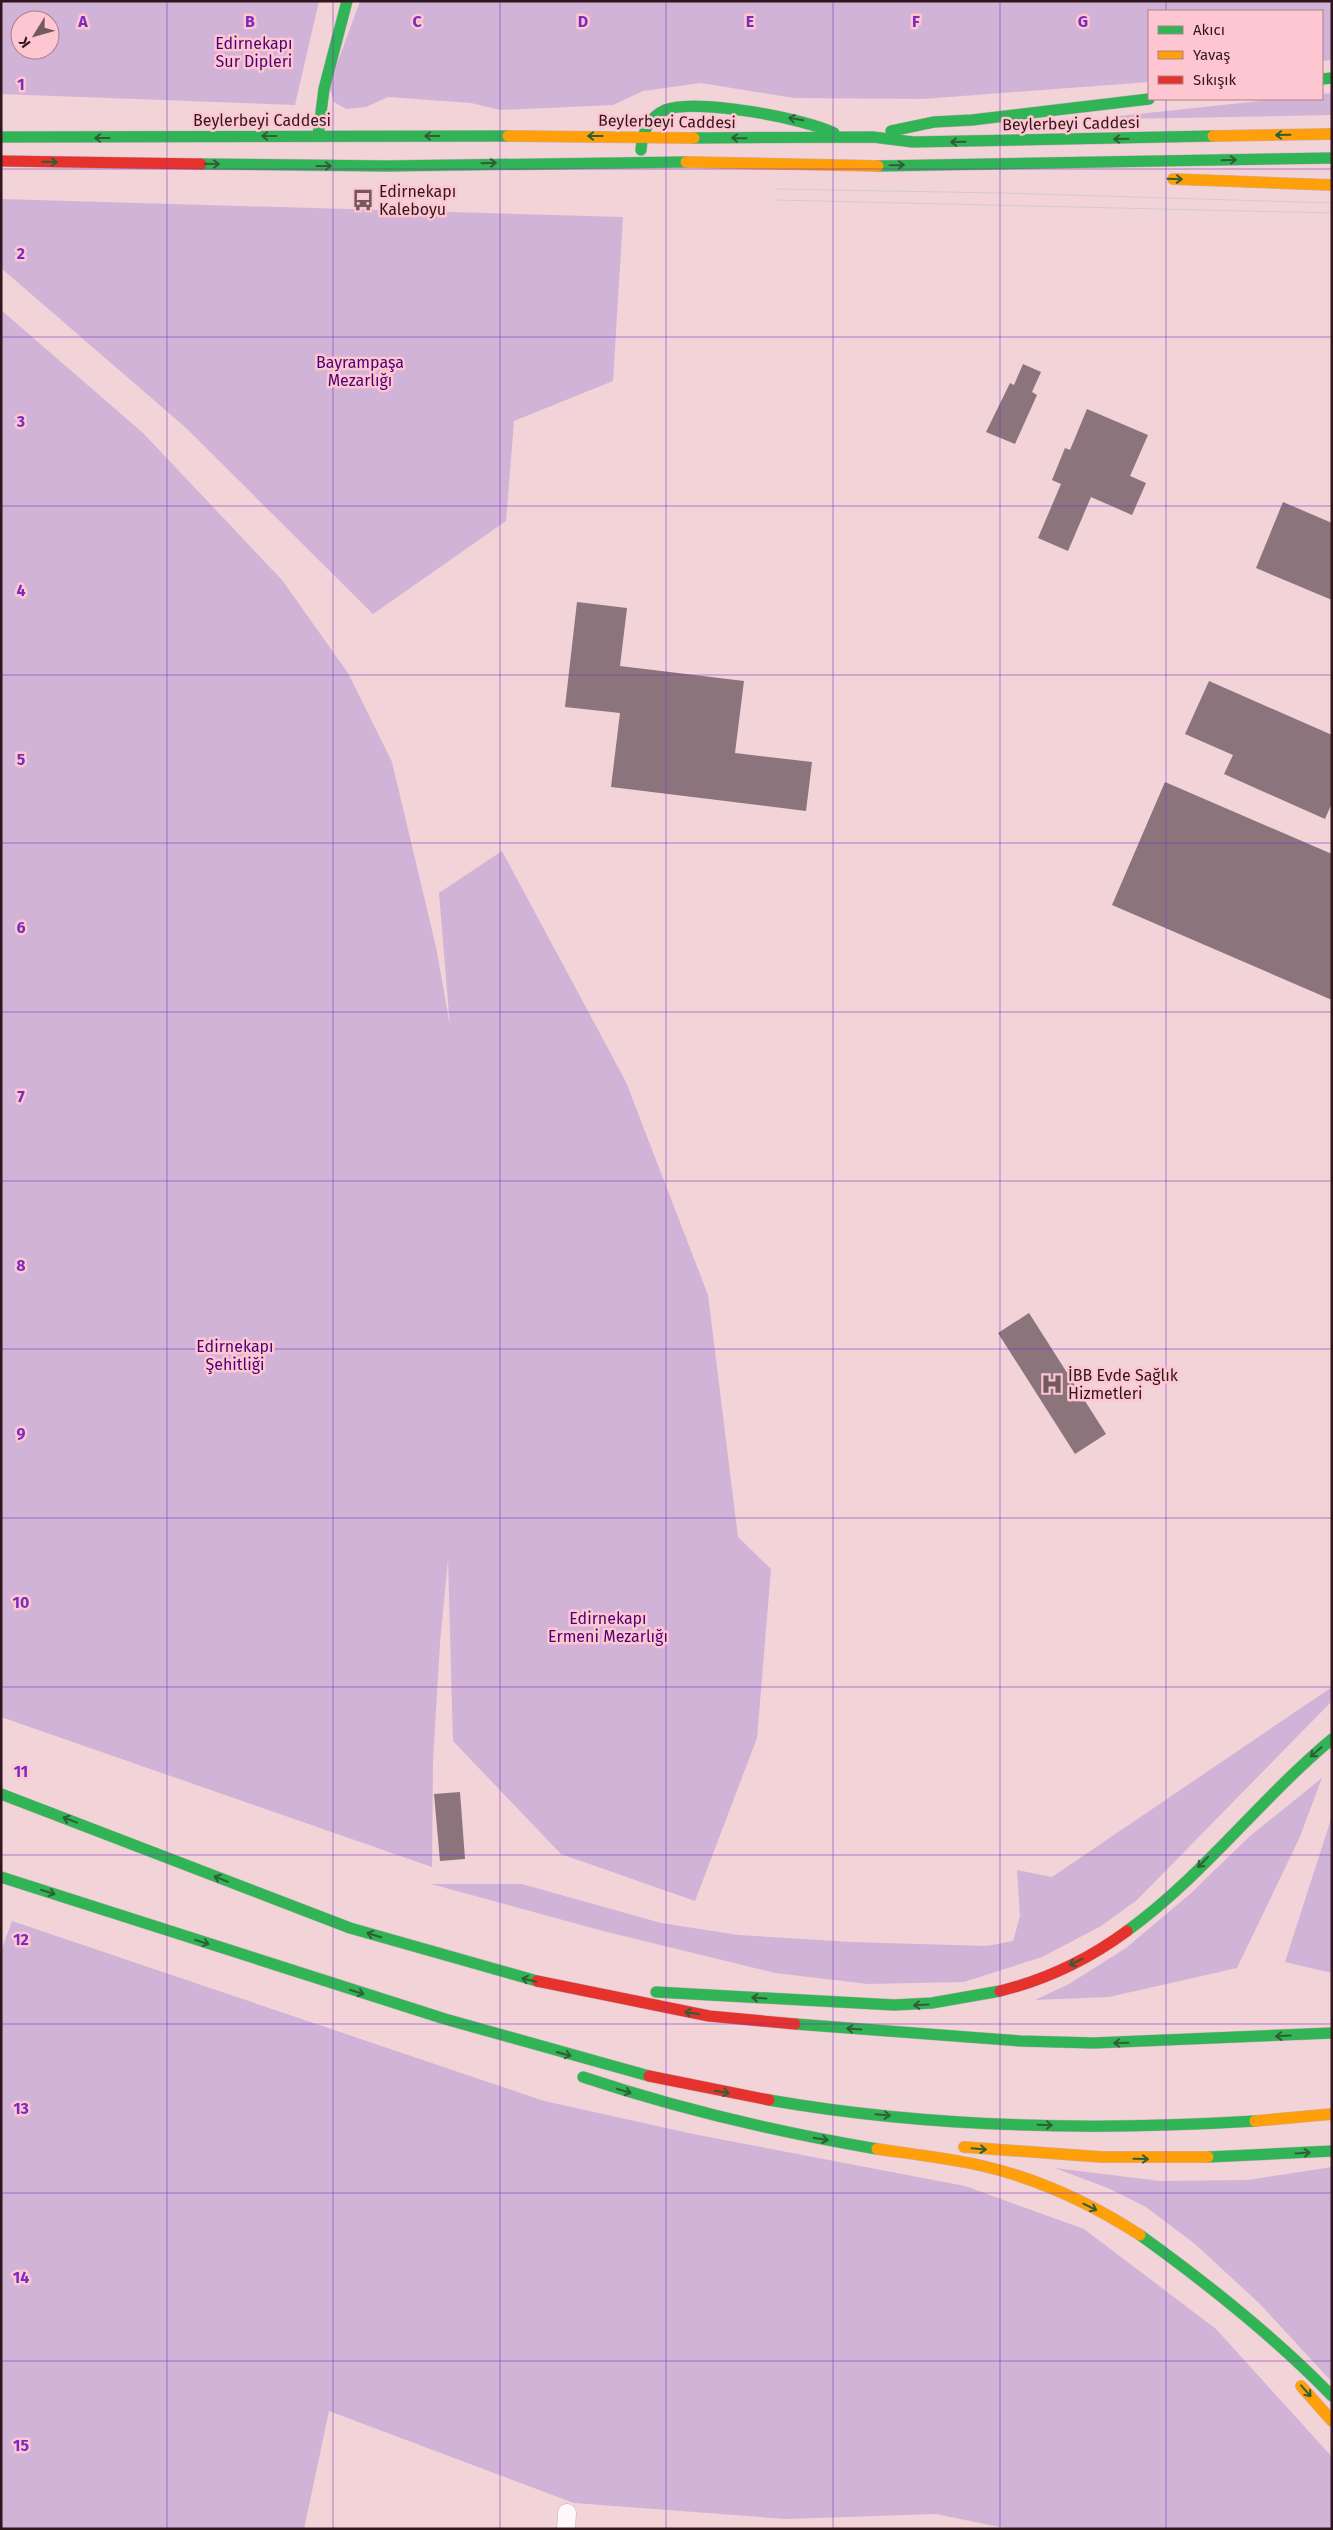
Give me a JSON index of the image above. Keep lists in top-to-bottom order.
{
  "streets": {
    "main road": ["Beylerbeyi Caddesi"]
  },
  "parks": [
    "Edirnekapı Sur Dipleri",
    "Bayrampaşa Mezarlığı",
    "Edirnekapı Şehitliği",
    "Edirnekapı Ermeni Mezarlığı"
  ],
  "places": {
    "bus stop": ["Edirnekapı Kaleboyu"],
    "hospital": ["İBB Evde Sağlık Hizmetleri"]
  },
  "legend": ["Akıcı", "Yavaş", "Sıkışık"],
  "north": "bottom left",
  "grid": {
    "columns": [
      "A",
      "B",
      "C",
      "D",
      "E",
      "F",
      "G"
    ],
    "rows": [
      "1",
      "2",
      "3",
      "4",
      "5",
      "6",
      "7",
      "8",
      "9",
      "10",
      "11",
      "12",
      "13",
      "14",
      "15"
    ]
  }
}
